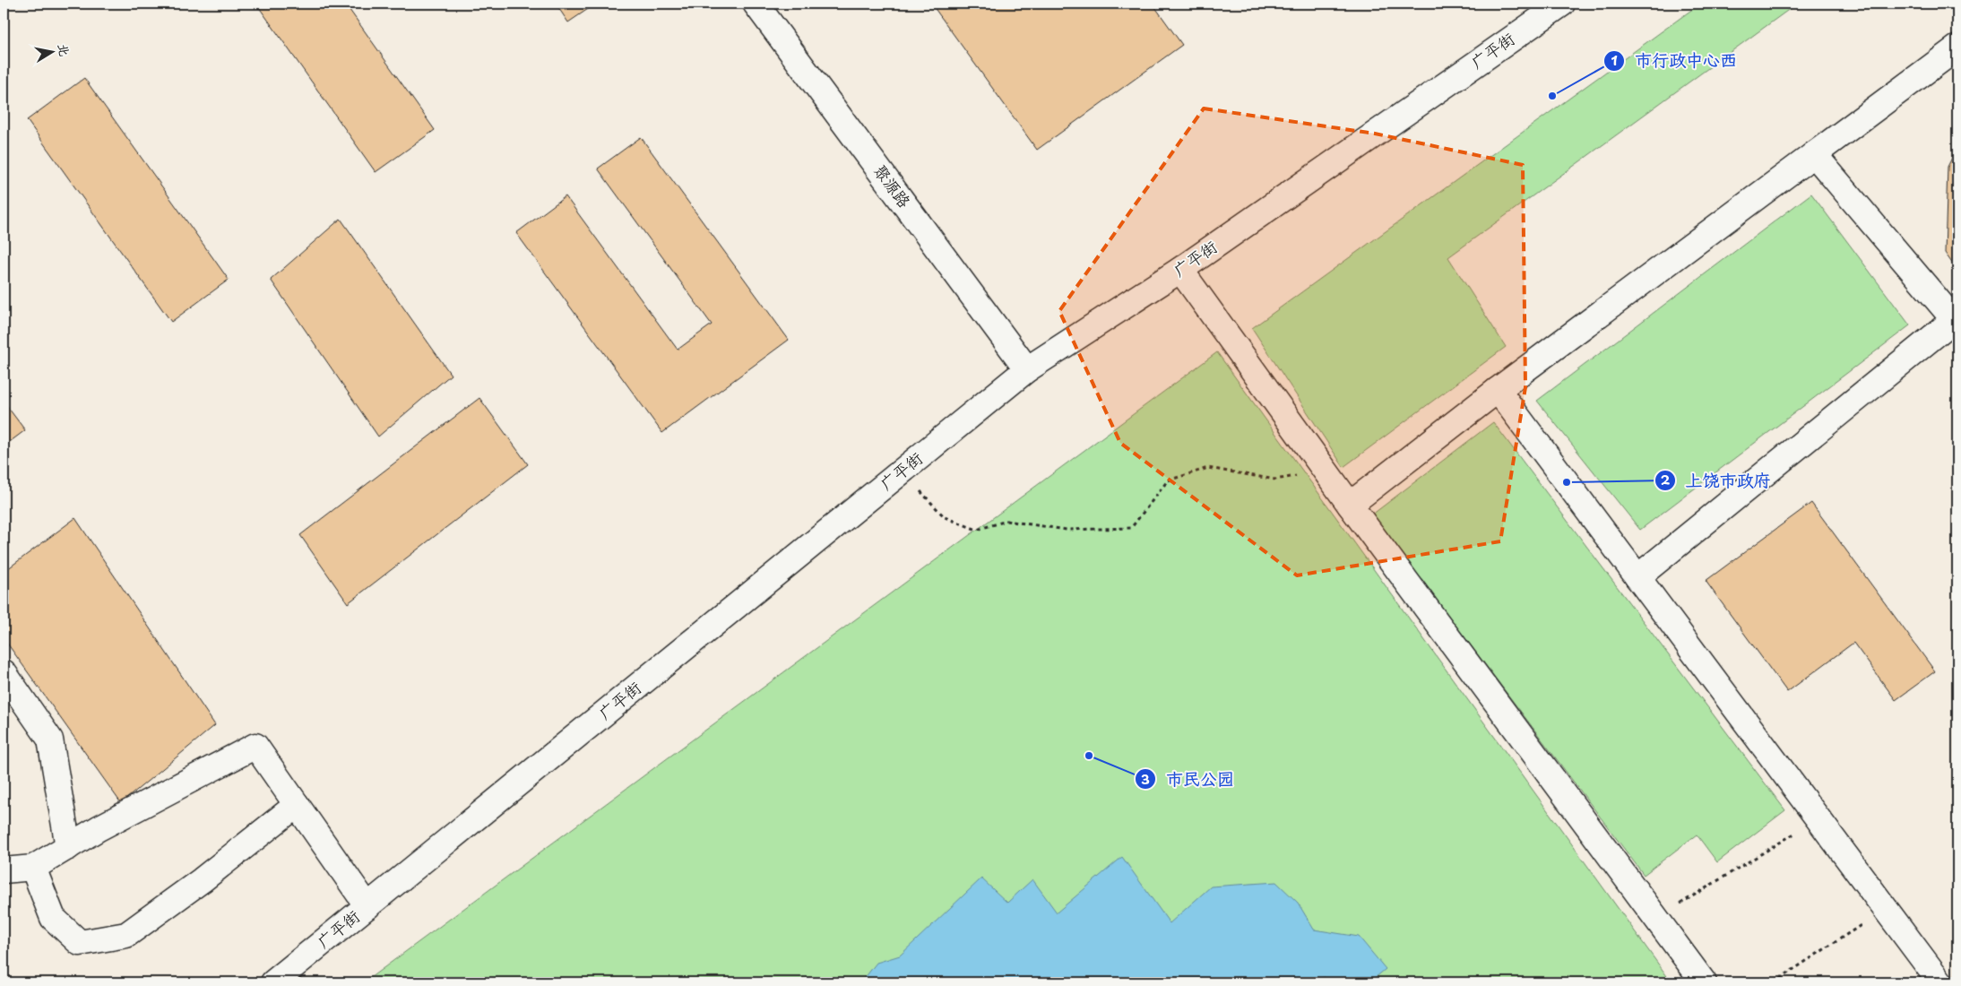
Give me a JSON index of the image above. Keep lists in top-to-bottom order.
{
  "streets": {
    "street": ["广平街", "聚源路"]
  },
  "crossings": [
    ["广平街", "聚源路"]
  ],
  "places": ["市行政中心西", "上饶市政府", "市民公园"],
  "north": "right"
}
